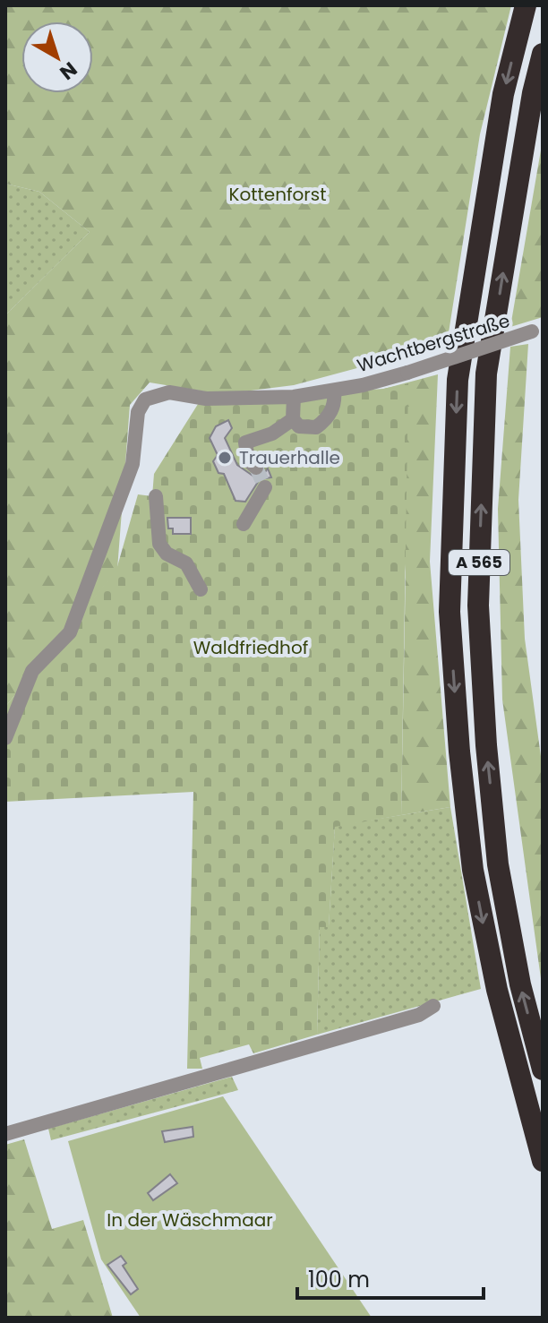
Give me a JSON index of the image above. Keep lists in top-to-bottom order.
{
  "streets": {
    "highway": ["A 565"],
    "street": ["Wachtbergstraße"]
  },
  "parks": ["Kottenforst", "Waldfriedhof", "In der Wäschmaar"],
  "places": ["Trauerhalle"],
  "scale_bar": "100 m",
  "north": "bottom right"
}
